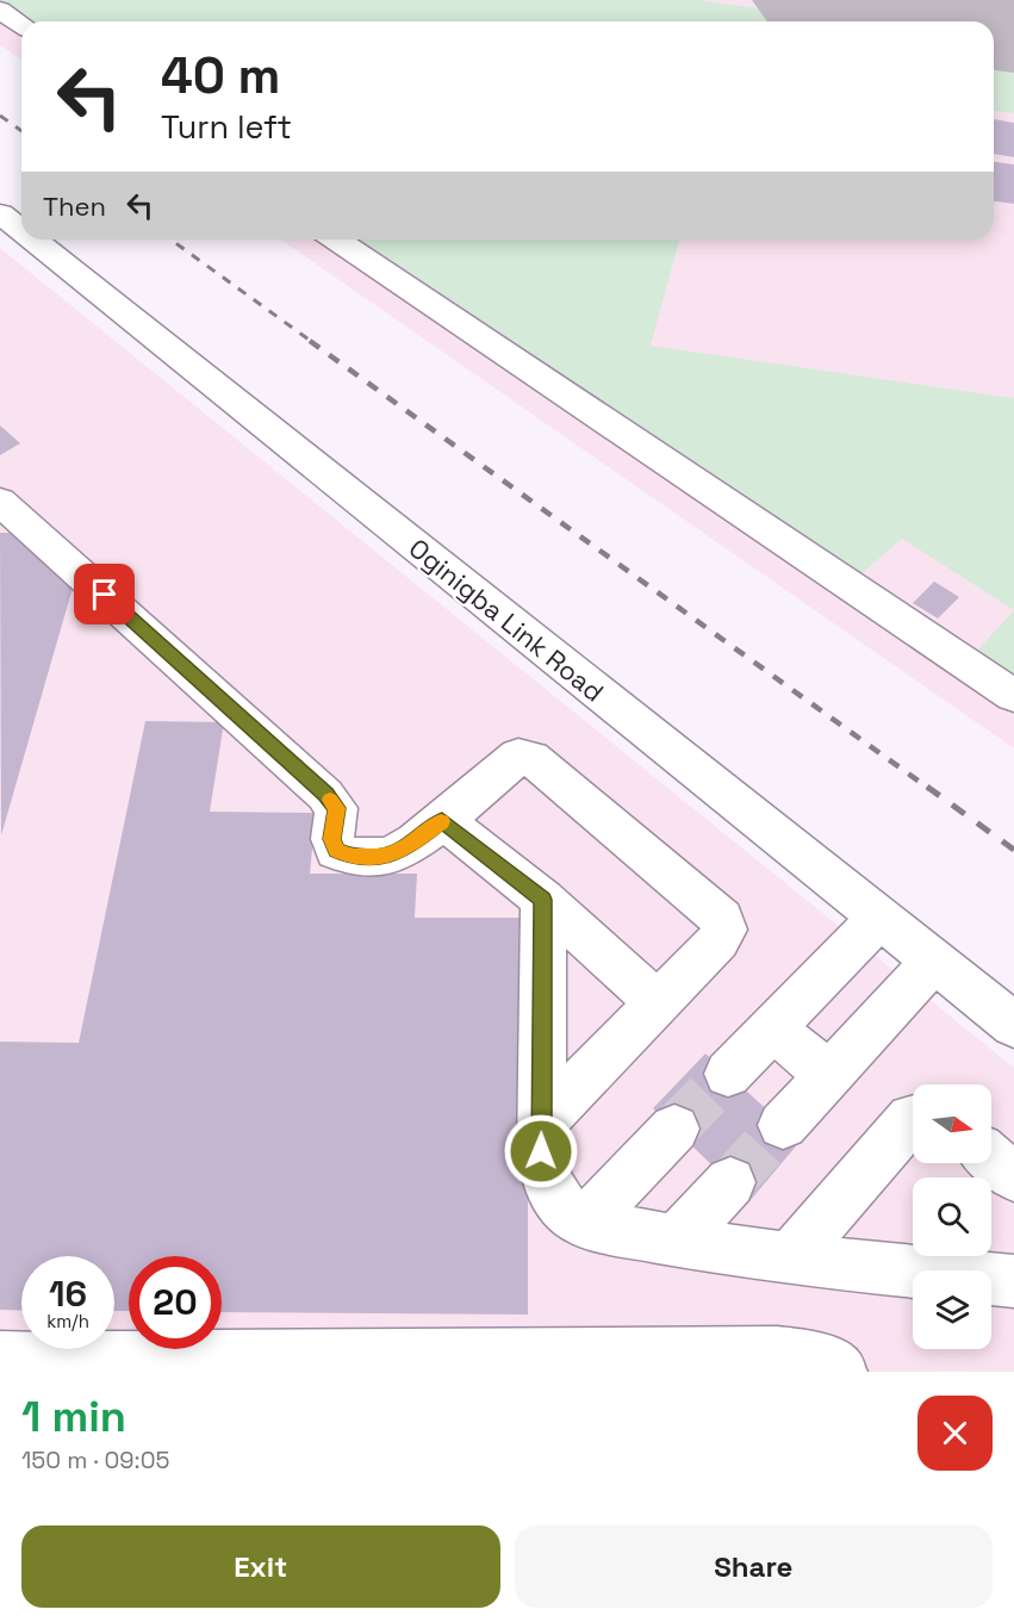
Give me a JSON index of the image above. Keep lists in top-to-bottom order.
{
  "streets": {
    "street": ["Oginigba Link Road"]
  },
  "north": "right",
  "page": {
    "turn": ["40 m", "Turn left"],
    "then": "Then",
    "speed": "16 km/h",
    "limit": "20",
    "heading": ["1 min", "150 m · 09:05"],
    "buttons": ["Exit", "Share"]
  }
}
